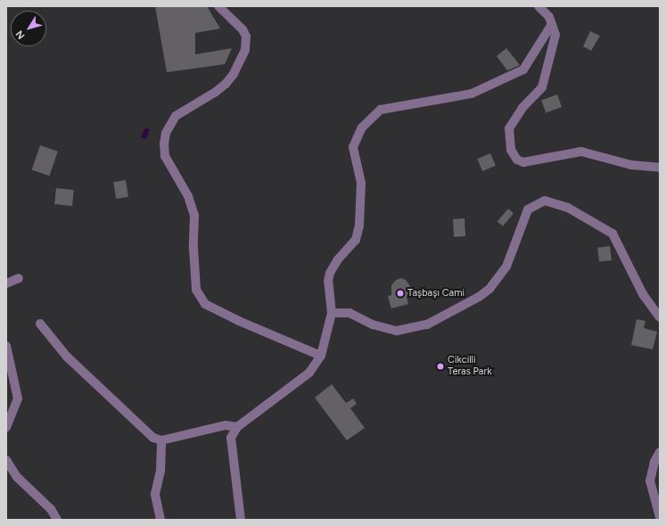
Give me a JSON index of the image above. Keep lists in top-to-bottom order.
{
  "places": ["Taşbaşı Cami", "Cikcilli Teras Park"],
  "north": "bottom left"
}
